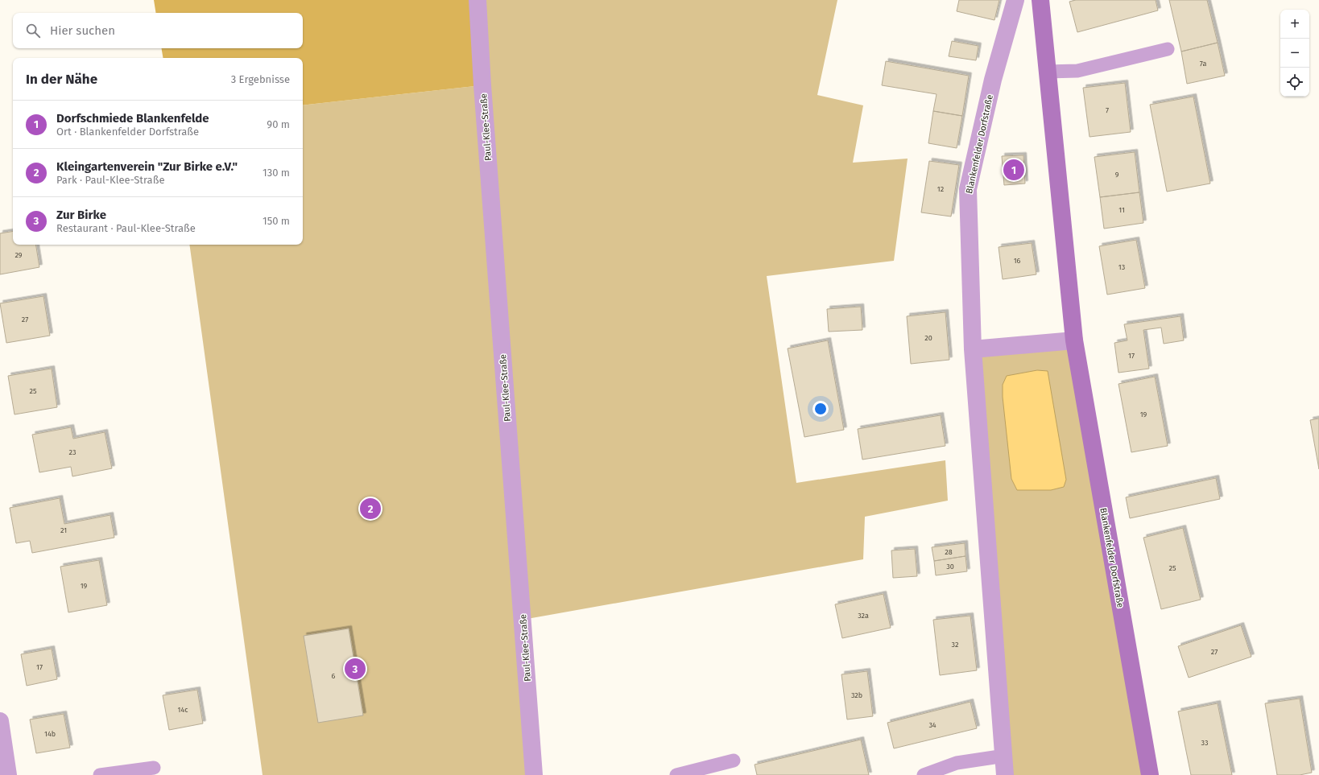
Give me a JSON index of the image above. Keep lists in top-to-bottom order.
{
  "streets": {
    "main road": ["Blankenfelder Dorfstraße"],
    "street": ["Paul-Klee-Straße"]
  },
  "house_numbers": [
    "7a",
    "7",
    "9",
    "12",
    "11",
    "29",
    "16",
    "13",
    "27",
    "20",
    "17",
    "25",
    "19",
    "23",
    "21",
    "28",
    "30",
    "25",
    "19",
    "32a",
    "32",
    "27",
    "17",
    "6",
    "32b",
    "14c",
    "34",
    "14b",
    "33"
  ],
  "page": {
    "map_buttons": ["+", "−"],
    "search": "Hier suchen",
    "heading": ["In der Nähe", "3 Ergebnisse"],
    "list": [
      {
        "mark": "1",
        "name": "Dorfschmiede Blankenfelde",
        "note": "Ort · Blankenfelder Dorfstraße",
        "value": "90 m"
      },
      {
        "mark": "2",
        "name": "Kleingartenverein \"Zur Birke e.V.\"",
        "note": "Park · Paul-Klee-Straße",
        "value": "130 m"
      },
      {
        "mark": "3",
        "name": "Zur Birke",
        "note": "Restaurant · Paul-Klee-Straße",
        "value": "150 m"
      }
    ],
    "pins": ["1", "2", "3"]
  }
}
